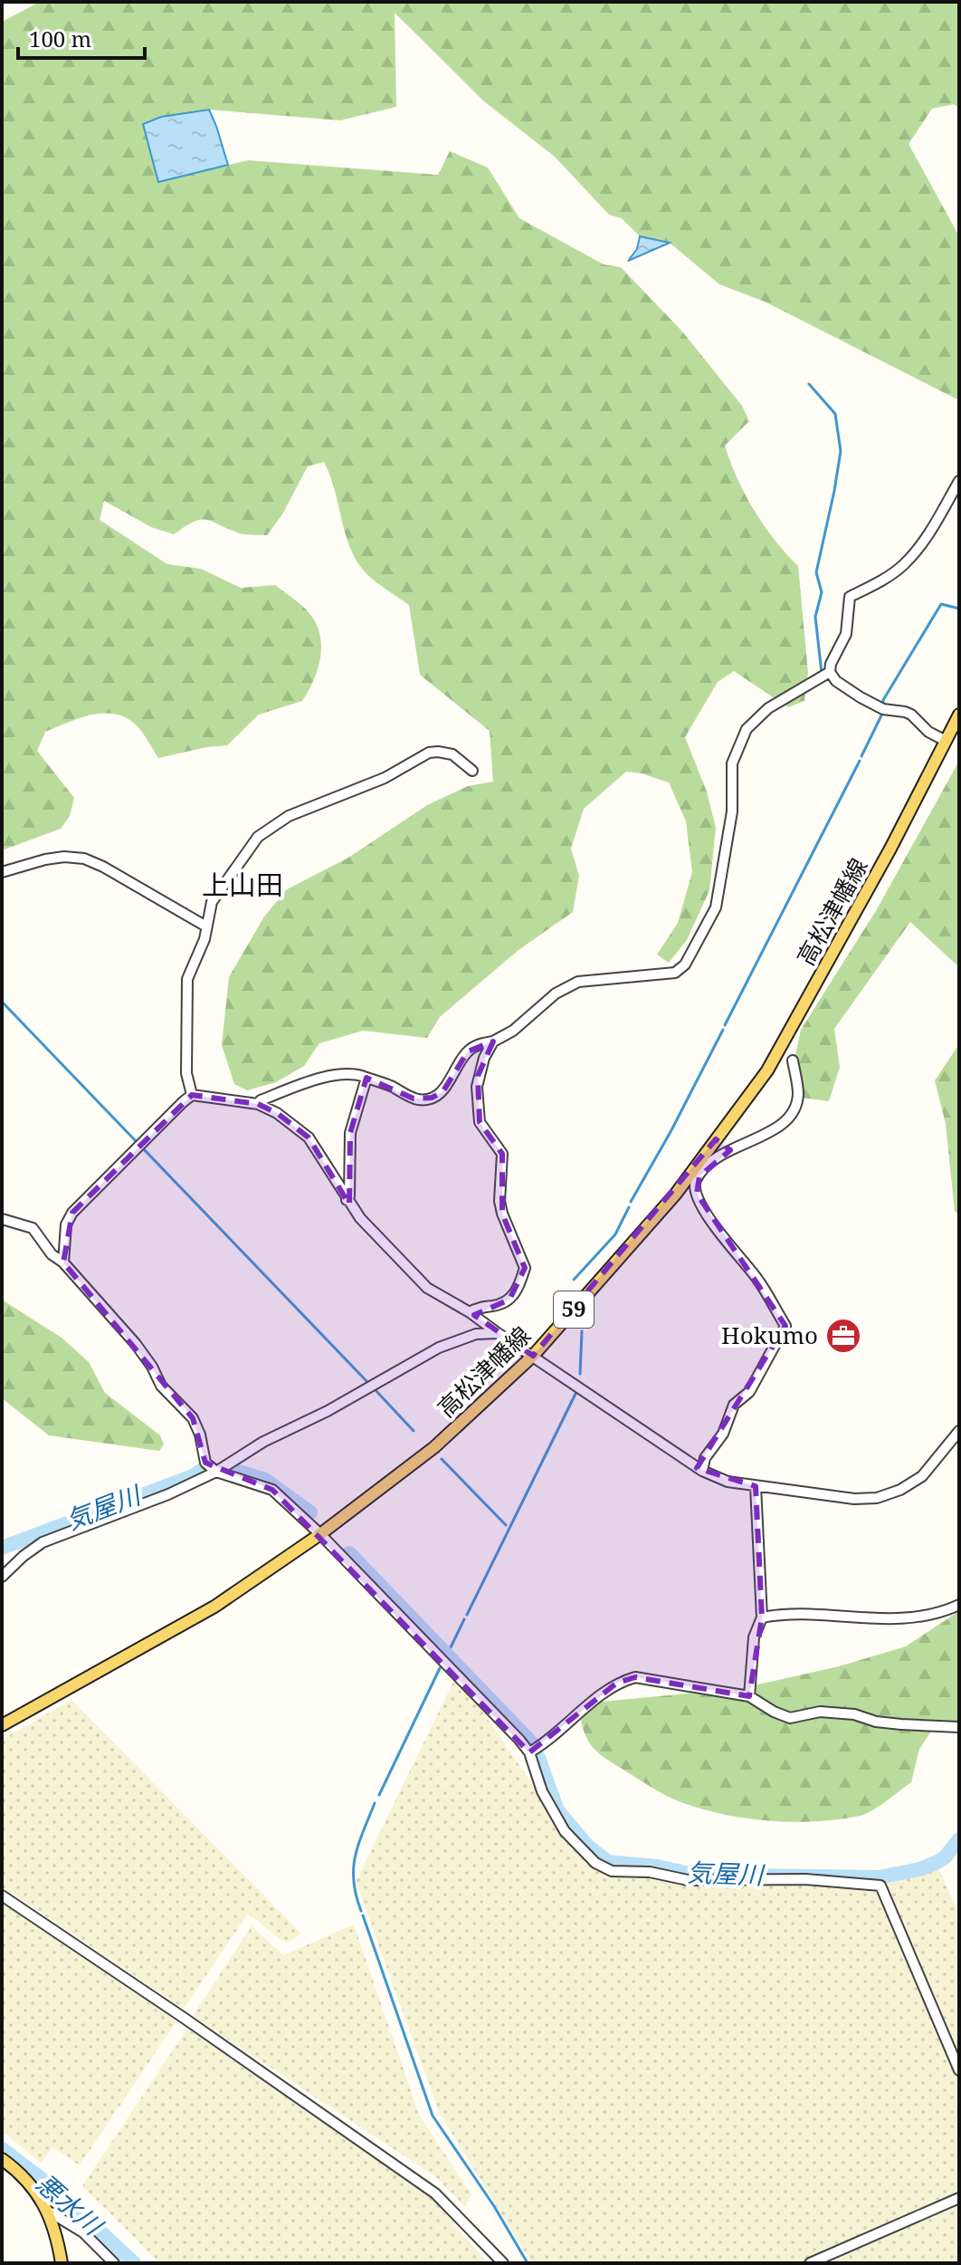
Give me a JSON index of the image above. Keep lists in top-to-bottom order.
{
  "streets": {
    "main road": ["高松津幡線", "59"]
  },
  "districts": ["上山田"],
  "water": ["気屋川", "悪水川"],
  "places": {
    "office": ["Hokumo"]
  },
  "scale_bar": "100 m"
}
